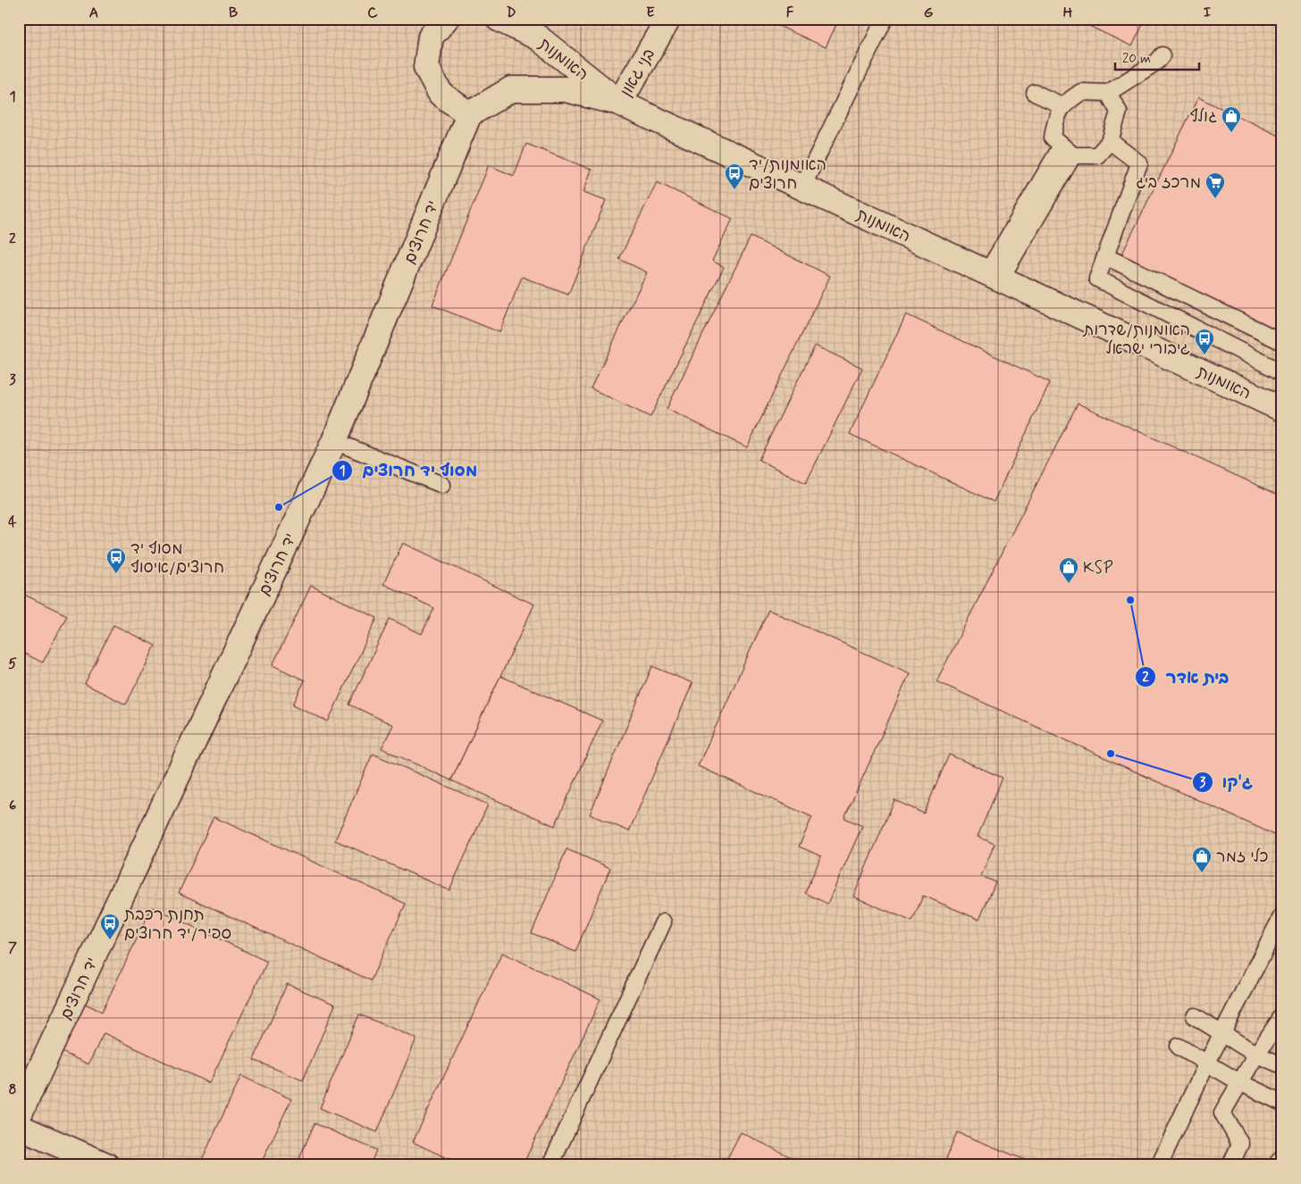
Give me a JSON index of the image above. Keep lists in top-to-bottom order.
{
  "streets": {
    "street": ["האומנות", "בני גאון", "יד חרוצים"]
  },
  "crossings": [
    ["האומנות", "בני גאון"]
  ],
  "places": {
    "shop": ["גולף", "KSP", "כלי זמר"],
    "bus stop": [
      "האומנות/יד חרוצים",
      "האומנות/שדרות גיבורי ישראל",
      "מסוף יד חרוצים/איסוף",
      "תחנת רכבת ספיר/יד חרוצים"
    ],
    "supermarket": ["מרכז ביג"],
    "other": ["מסוף יד חרוצים", "בית אדר", "ג'קו"]
  },
  "scale_bar": "20 m",
  "grid": {
    "columns": [
      "A",
      "B",
      "C",
      "D",
      "E",
      "F",
      "G",
      "H",
      "I"
    ],
    "rows": [
      "1",
      "2",
      "3",
      "4",
      "5",
      "6",
      "7",
      "8"
    ]
  }
}
